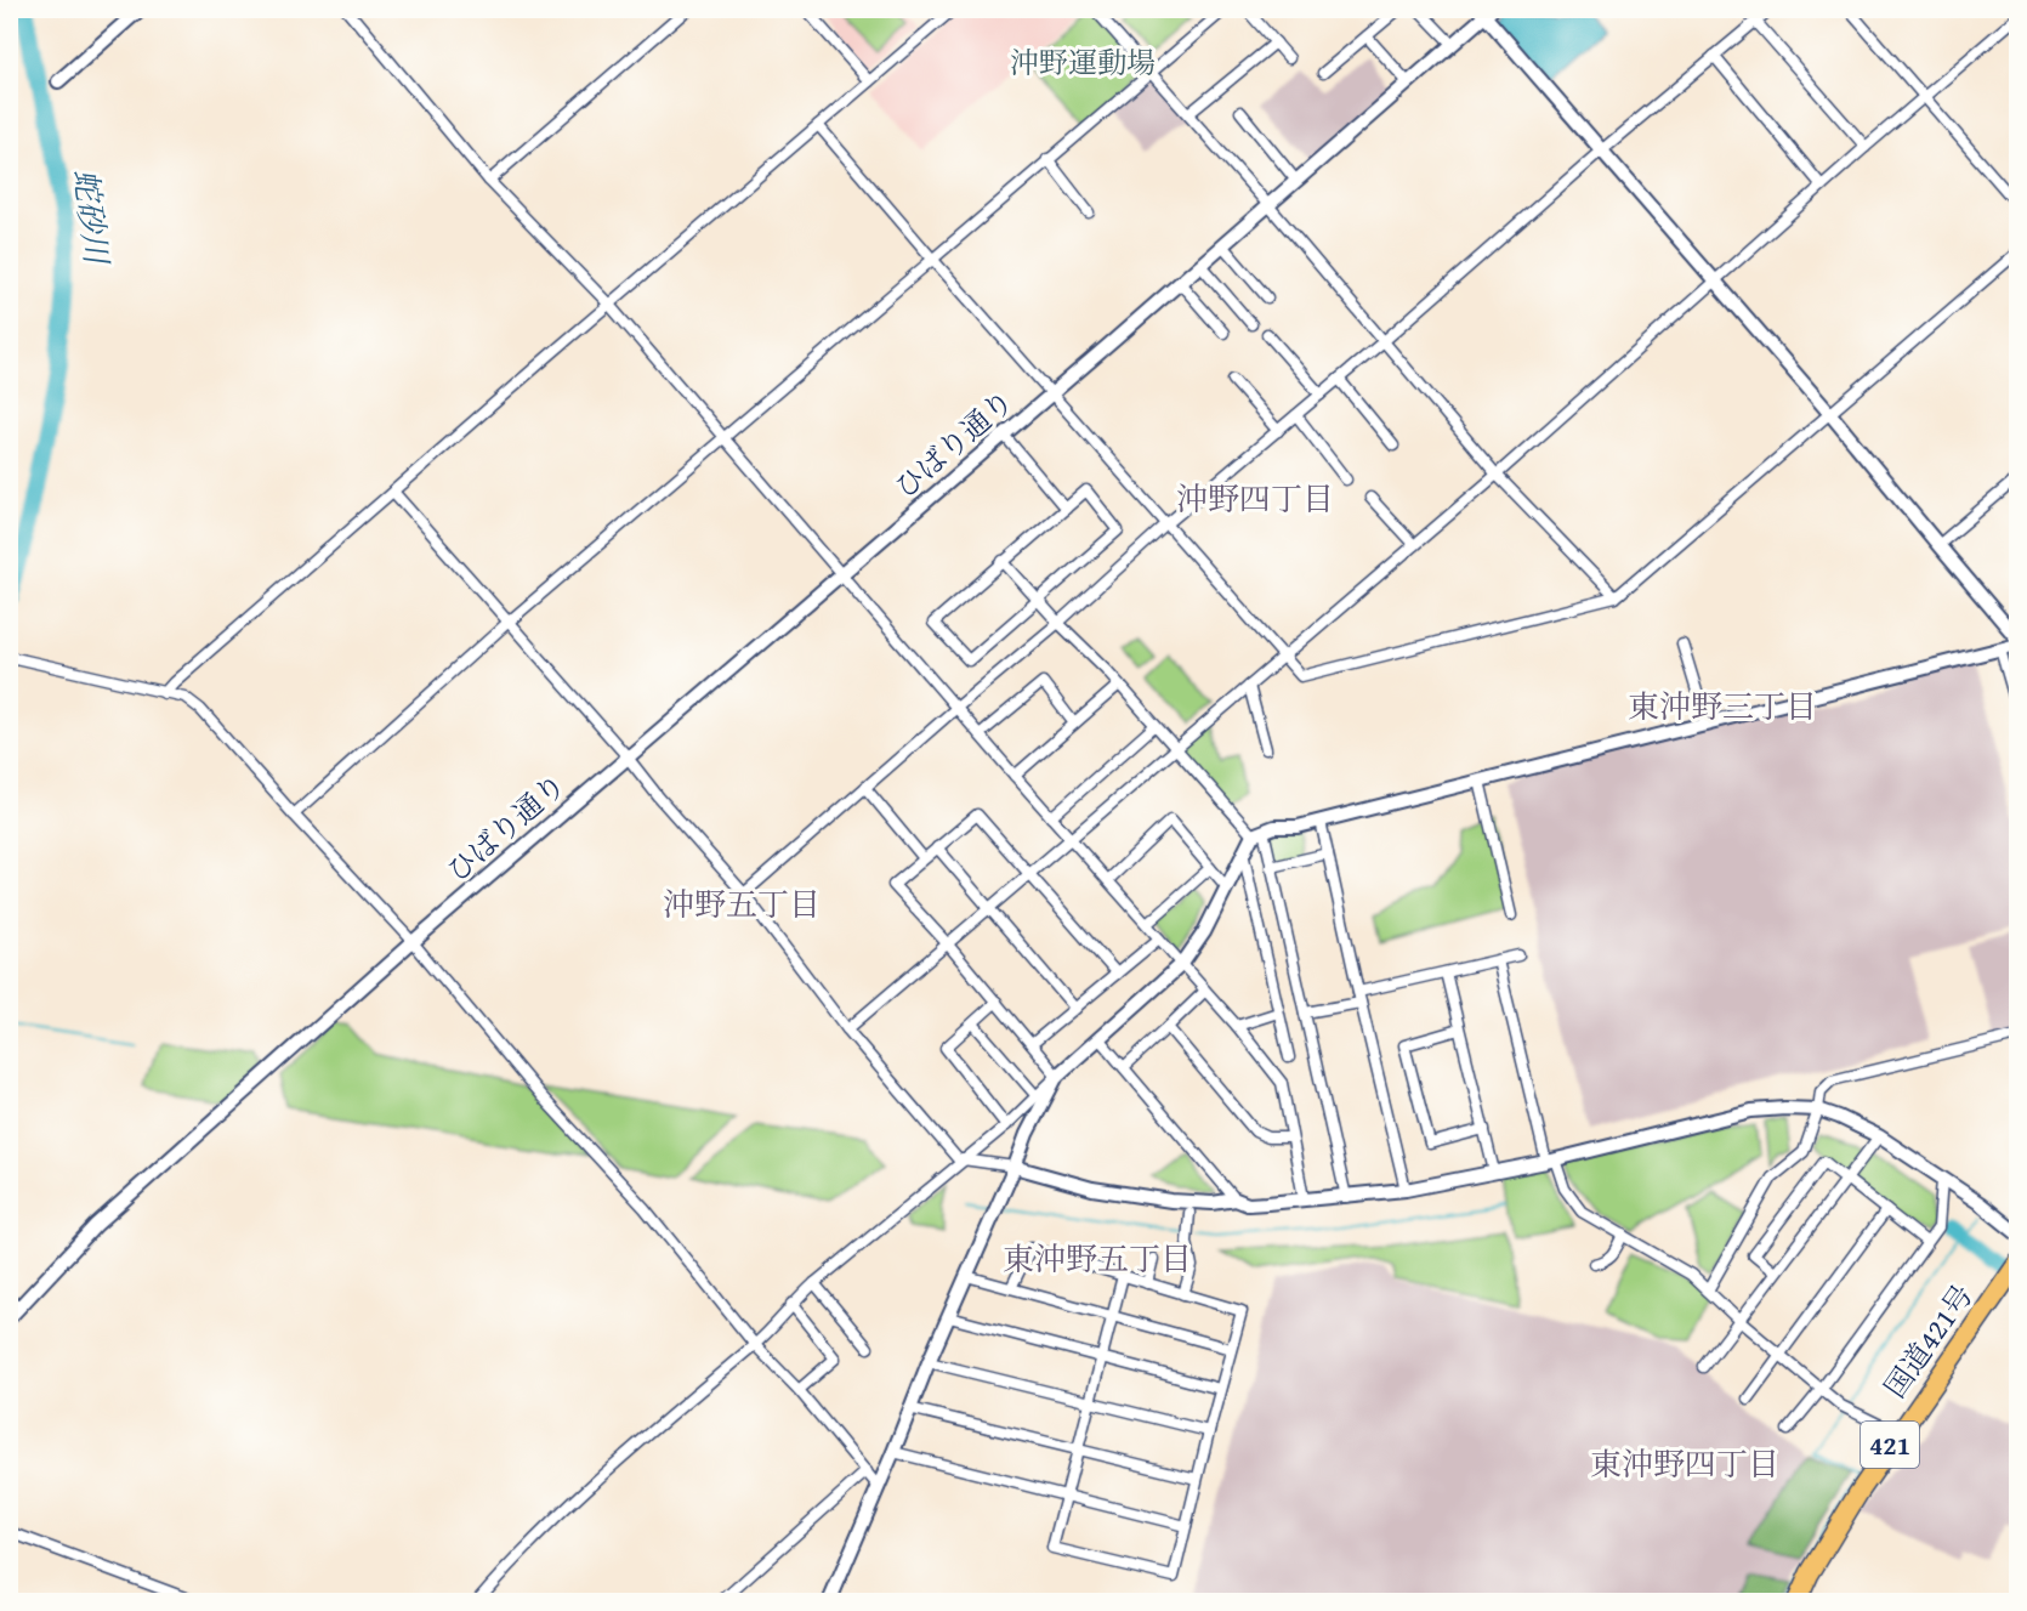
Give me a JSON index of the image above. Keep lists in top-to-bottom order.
{
  "streets": {
    "highway": ["国道421号", "421"],
    "street": ["ひばり通り"]
  },
  "districts": [
    "沖野四丁目",
    "東沖野三丁目",
    "沖野五丁目",
    "東沖野五丁目",
    "東沖野四丁目"
  ],
  "water": ["蛇砂川"],
  "parks": ["沖野運動場"]
}
